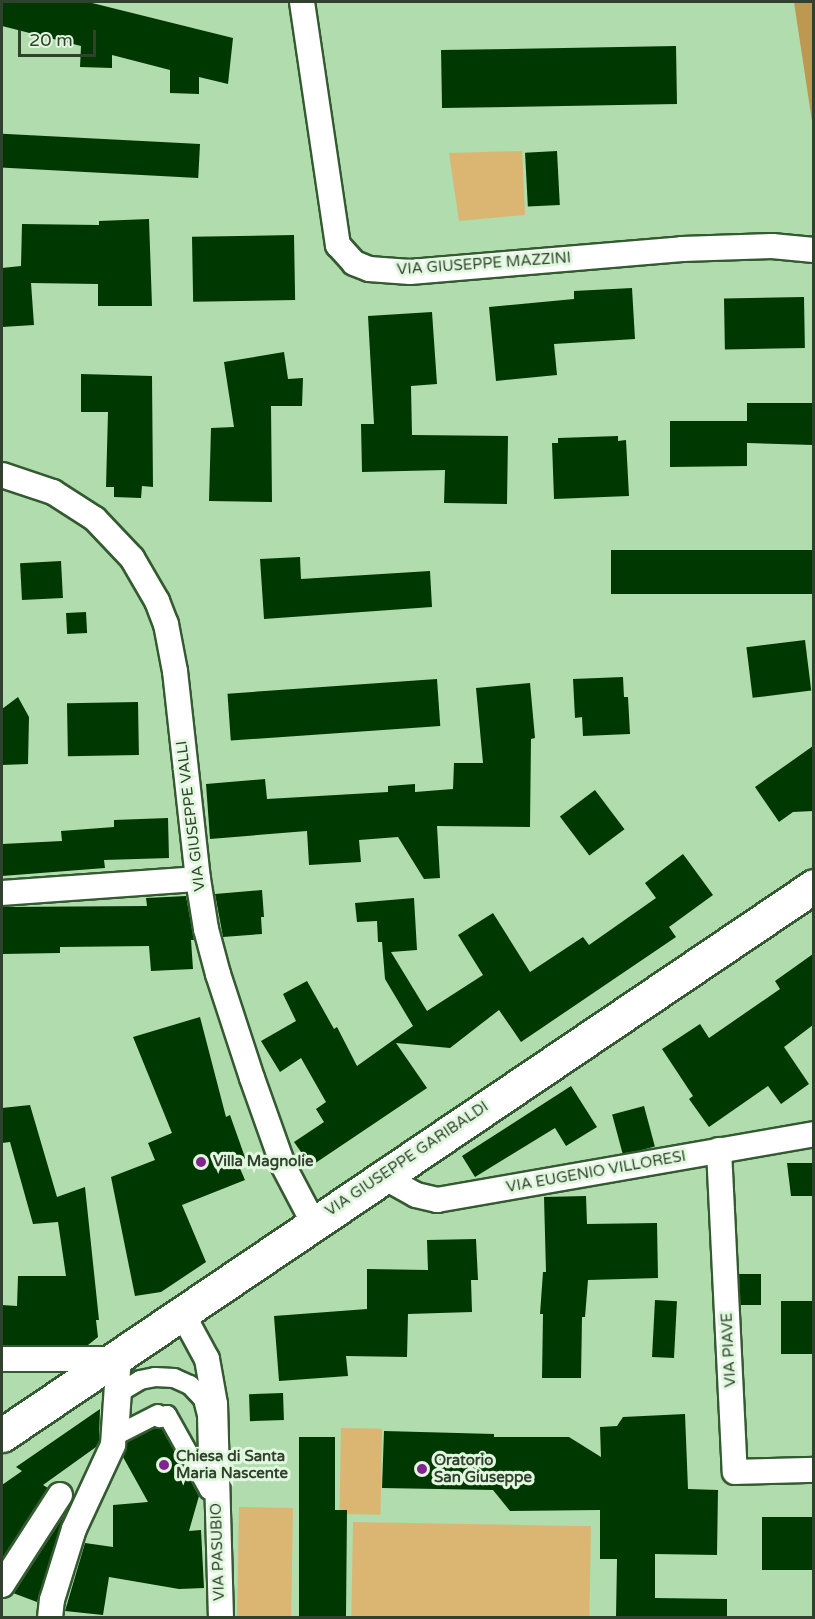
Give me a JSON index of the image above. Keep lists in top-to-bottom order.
{
  "streets": {
    "main road": ["VIA GIUSEPPE GARIBALDI"],
    "street": [
      "VIA GIUSEPPE MAZZINI",
      "VIA GIUSEPPE VALLI",
      "VIA EUGENIO VILLORESI",
      "VIA PIAVE",
      "VIA PASUBIO"
    ]
  },
  "crossings": [
    ["VIA GIUSEPPE VALLI", "VIA GIUSEPPE GARIBALDI"],
    ["VIA GIUSEPPE GARIBALDI", "VIA EUGENIO VILLORESI"],
    ["VIA GIUSEPPE GARIBALDI", "VIA PASUBIO"],
    ["VIA EUGENIO VILLORESI", "VIA PIAVE"]
  ],
  "places": ["Villa Magnolie", "Chiesa di Santa Maria Nascente", "Oratorio San Giuseppe"],
  "scale_bar": "20 m"
}
